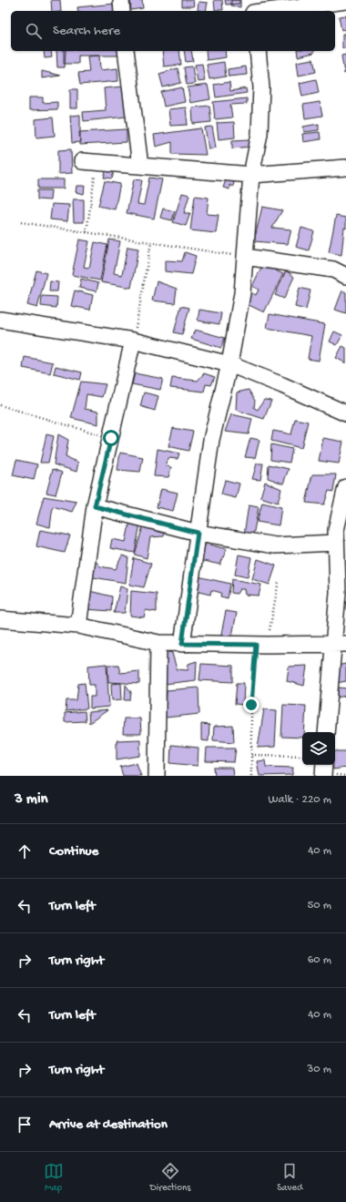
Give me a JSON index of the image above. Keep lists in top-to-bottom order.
{
  "page": {
    "search": "Search here",
    "heading": ["3 min", "Walk · 220 m"],
    "list": [
      ["Continue", "40 m"],
      ["Turn left", "50 m"],
      ["Turn right", "60 m"],
      ["Turn left", "40 m"],
      ["Turn right", "30 m"],
      "Arrive at destination"
    ],
    "nav": ["Map", "Directions", "Saved"]
  }
}
